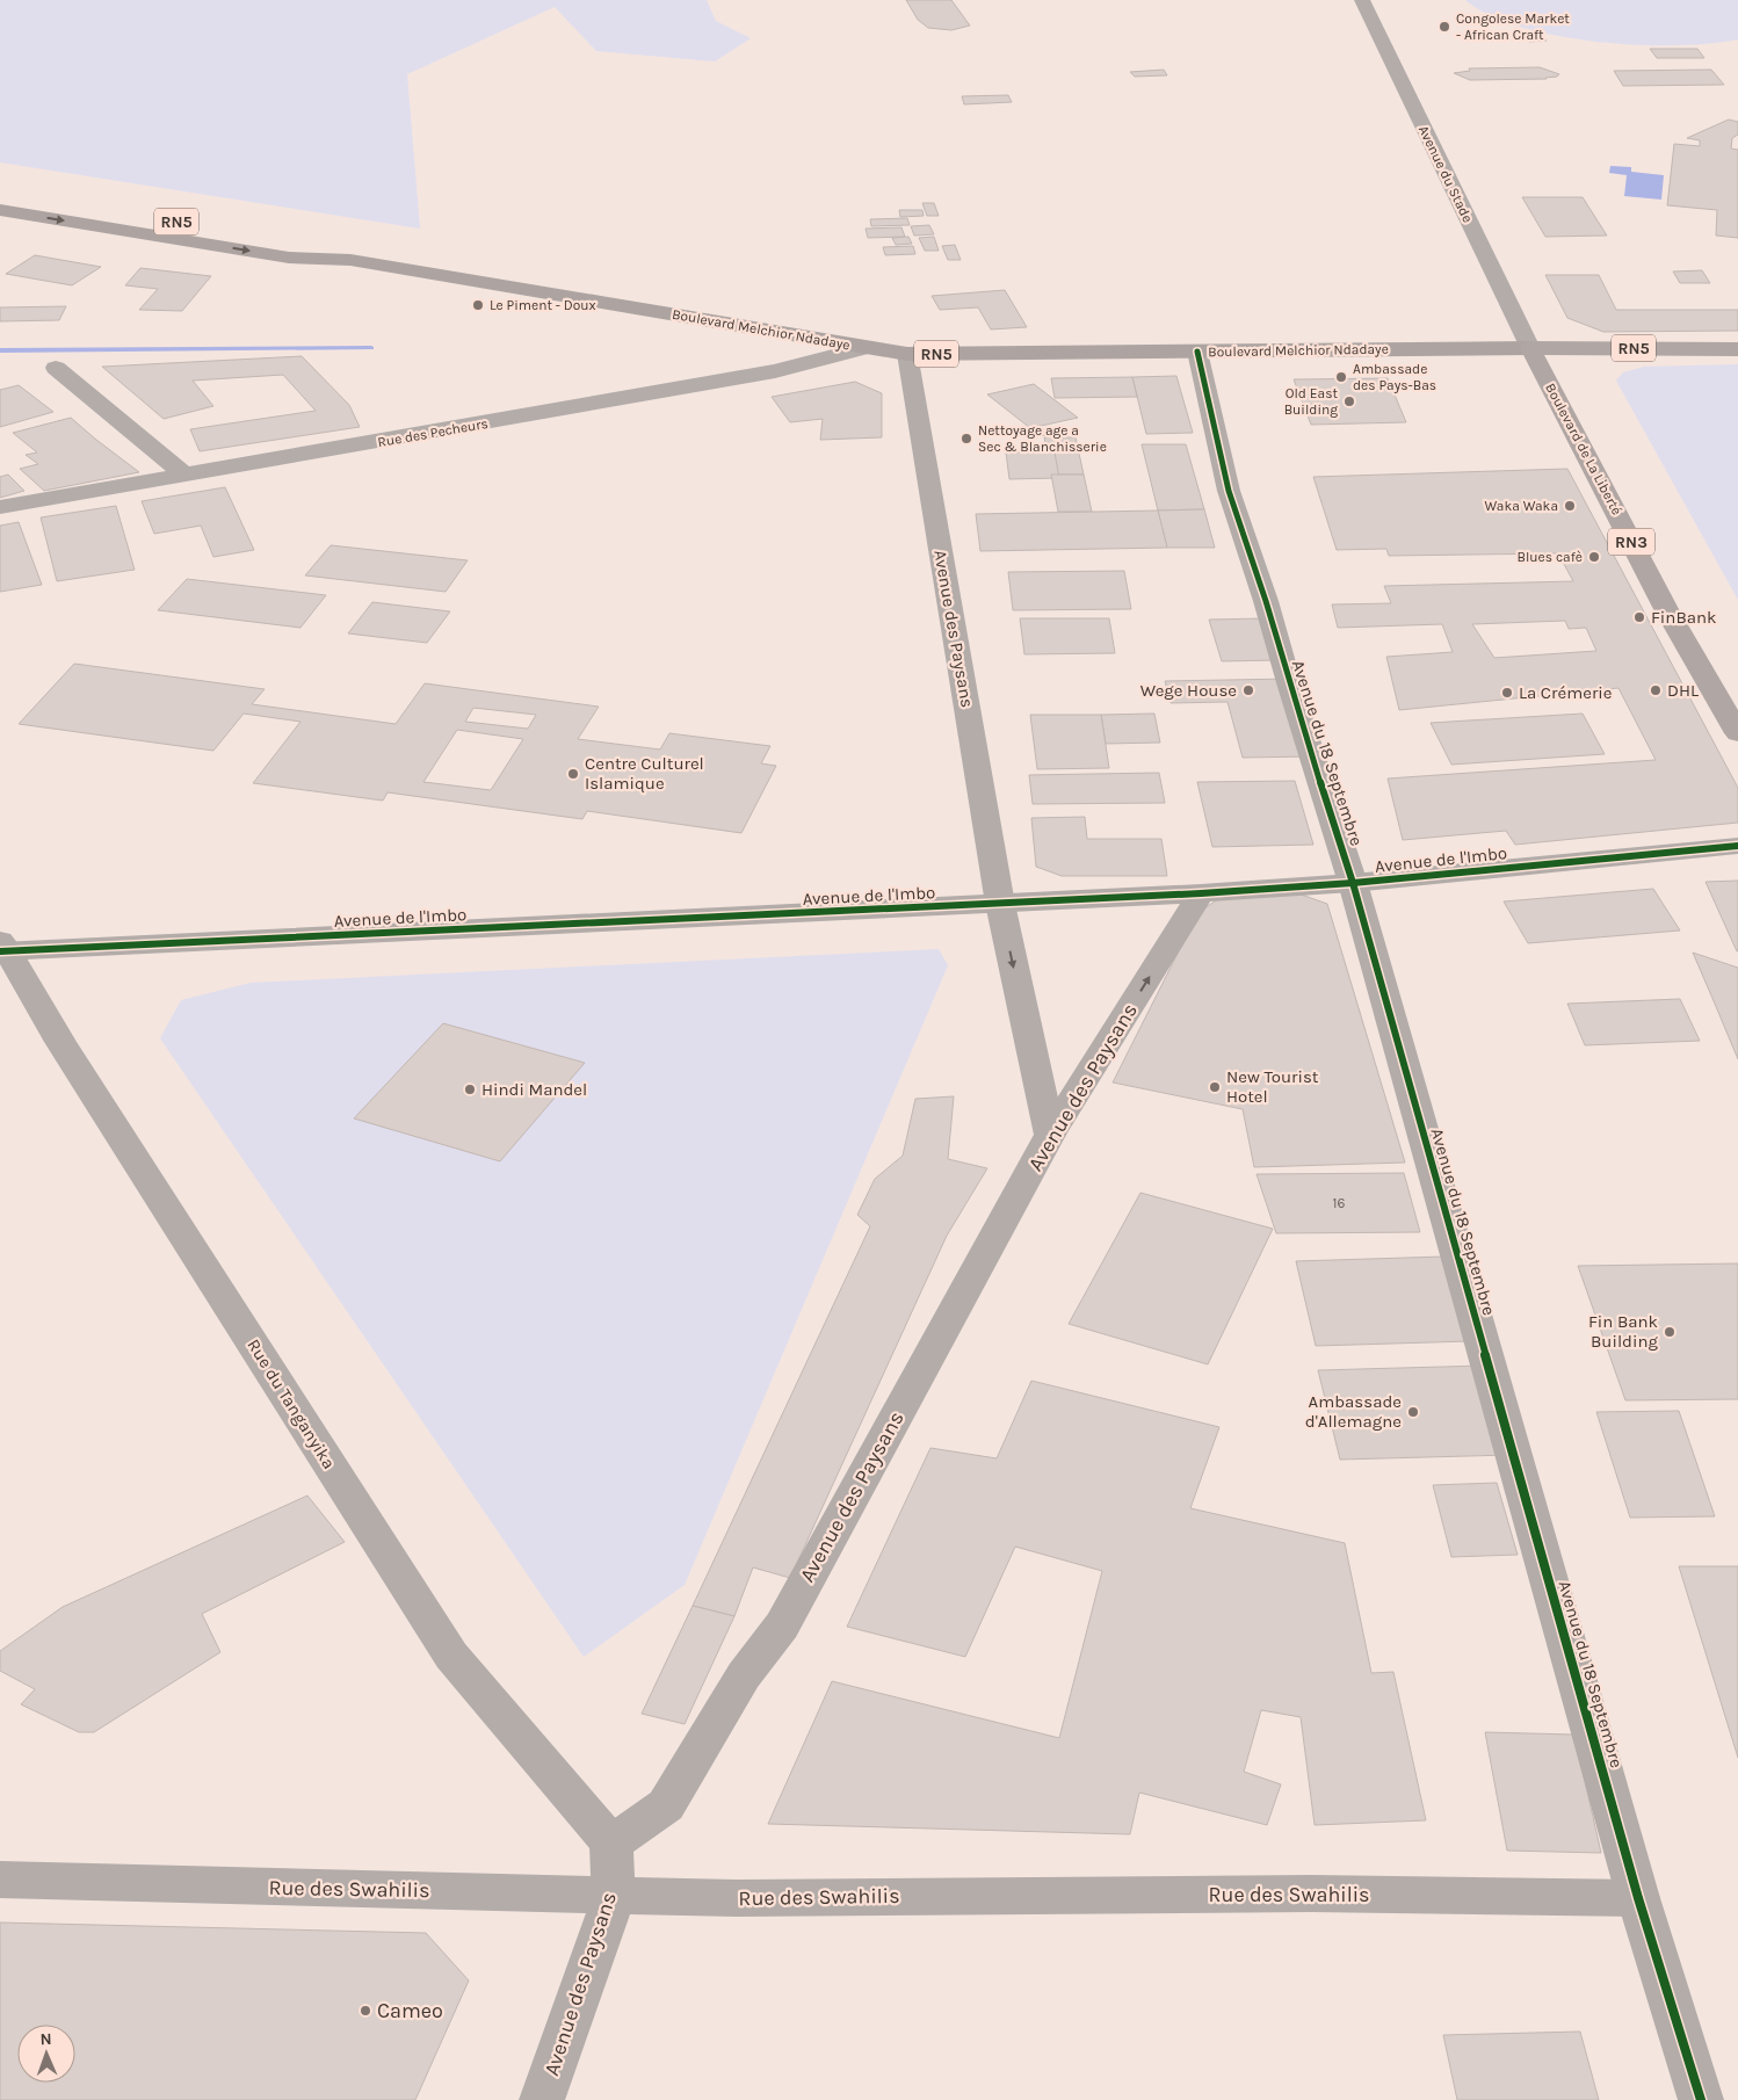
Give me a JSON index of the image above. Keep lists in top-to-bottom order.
{
  "streets": {
    "highway": ["RN5", "Boulevard de La Liberté", "RN3"],
    "main road": ["Boulevard Melchior Ndadaye"],
    "street": [
      "Avenue du Stade",
      "Rue des Pecheurs",
      "Avenue des Paysans",
      "Avenue du 18 Septembre",
      "Avenue de l'Imbo",
      "Rue du Tanganyika",
      "Rue des Swahilis"
    ]
  },
  "crossings": [
    ["Avenue du Stade", "RN5"],
    ["Avenue du Stade", "Boulevard Melchior Ndadaye"],
    ["Avenue du Stade", "Boulevard de La Liberté"],
    ["RN5", "Boulevard Melchior Ndadaye"],
    ["RN5", "Boulevard de La Liberté"],
    ["Boulevard Melchior Ndadaye", "Rue des Pecheurs"],
    ["Boulevard Melchior Ndadaye", "Boulevard de La Liberté"],
    ["Boulevard Melchior Ndadaye", "Avenue des Paysans"],
    ["Boulevard Melchior Ndadaye", "Avenue du 18 Septembre"],
    ["Avenue des Paysans", "Avenue de l'Imbo"],
    ["Avenue des Paysans", "Rue du Tanganyika"],
    ["Avenue des Paysans", "Rue des Swahilis"],
    ["Avenue du 18 Septembre", "Avenue de l'Imbo"],
    ["Avenue du 18 Septembre", "Rue des Swahilis"],
    ["Avenue de l'Imbo", "Rue du Tanganyika"]
  ],
  "places": [
    "Congolese Market - African Craft",
    "Le Piment - Doux",
    "Ambassade des Pays-Bas",
    "Old East Building",
    "Nettoyage age a Sec & Blanchisserie",
    "Waka Waka",
    "Blues cafè",
    "FinBank",
    "Wege House",
    "DHL",
    "La Crémerie",
    "Centre Culturel Islamique",
    "New Tourist Hotel",
    "Hindi Mandel",
    "Fin Bank Building",
    "Ambassade d'Allemagne",
    "Cameo"
  ],
  "house_numbers": ["16"],
  "north": "top"
}
